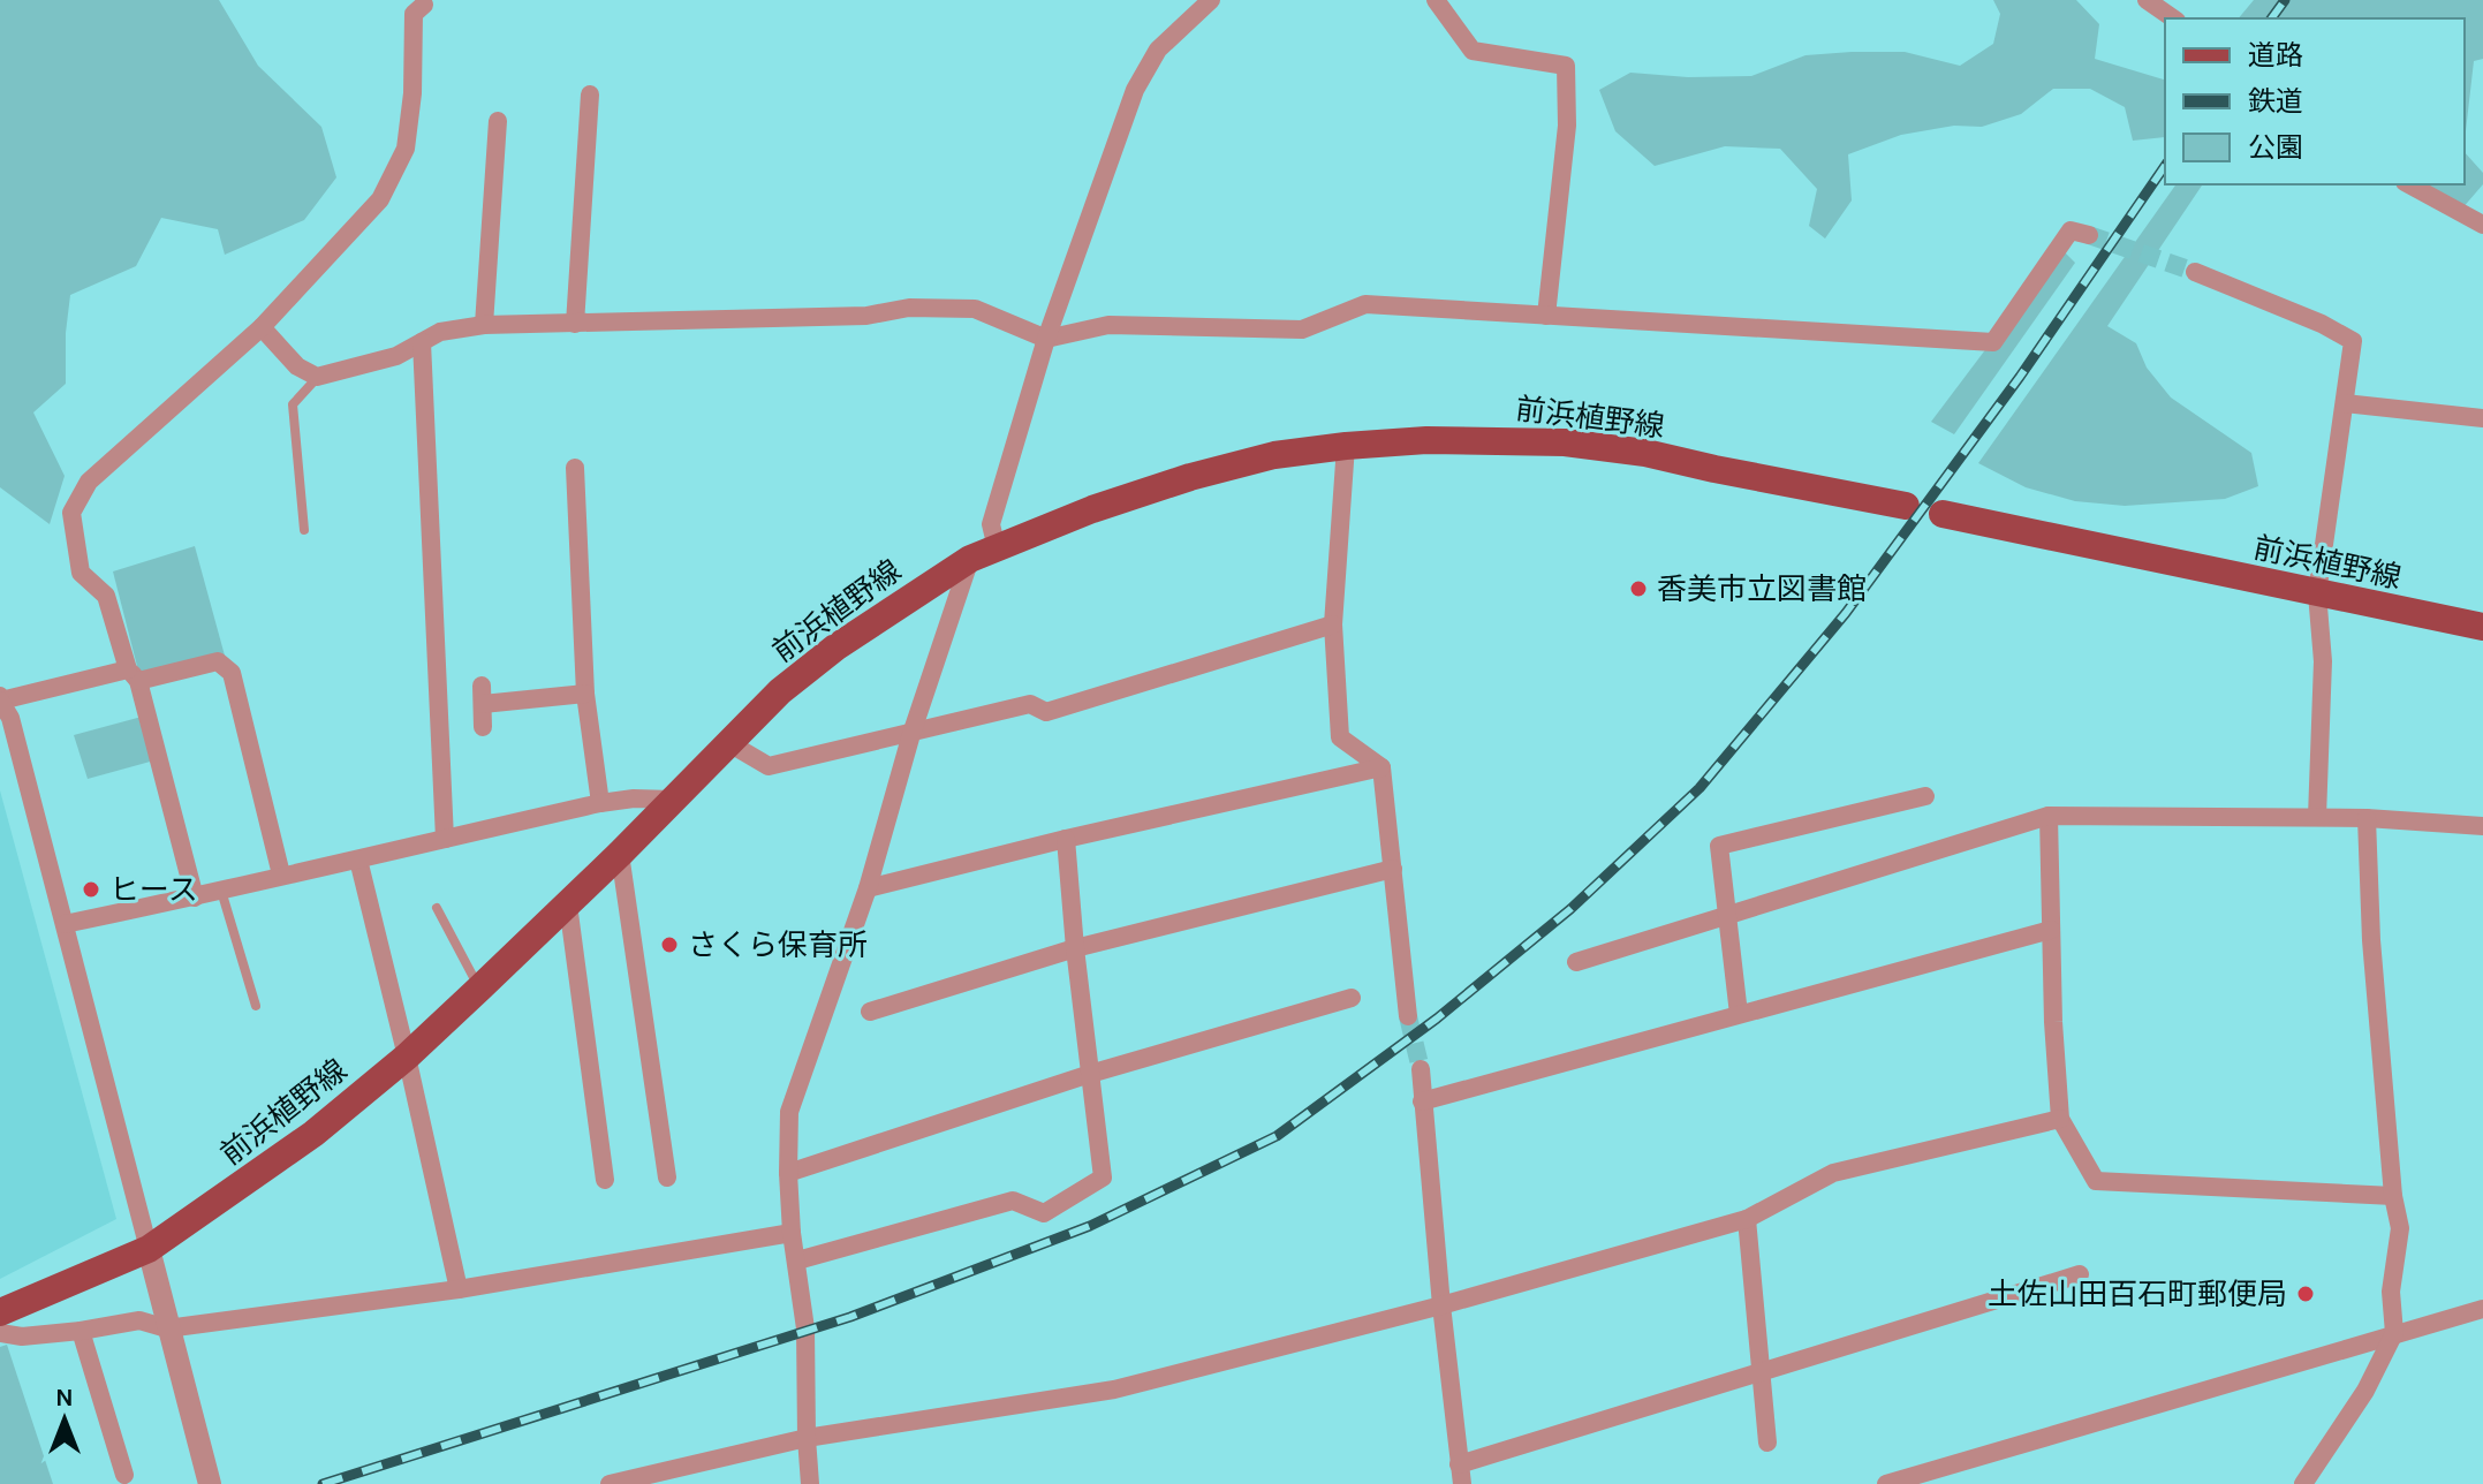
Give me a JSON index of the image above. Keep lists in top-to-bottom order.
{
  "streets": {
    "main road": ["前浜植野線"]
  },
  "places": [
    "香美市立図書館",
    "ヒース",
    "さくら保育所",
    "土佐山田百石町郵便局"
  ],
  "legend": ["道路", "鉄道", "公園"],
  "north": "top"
}
